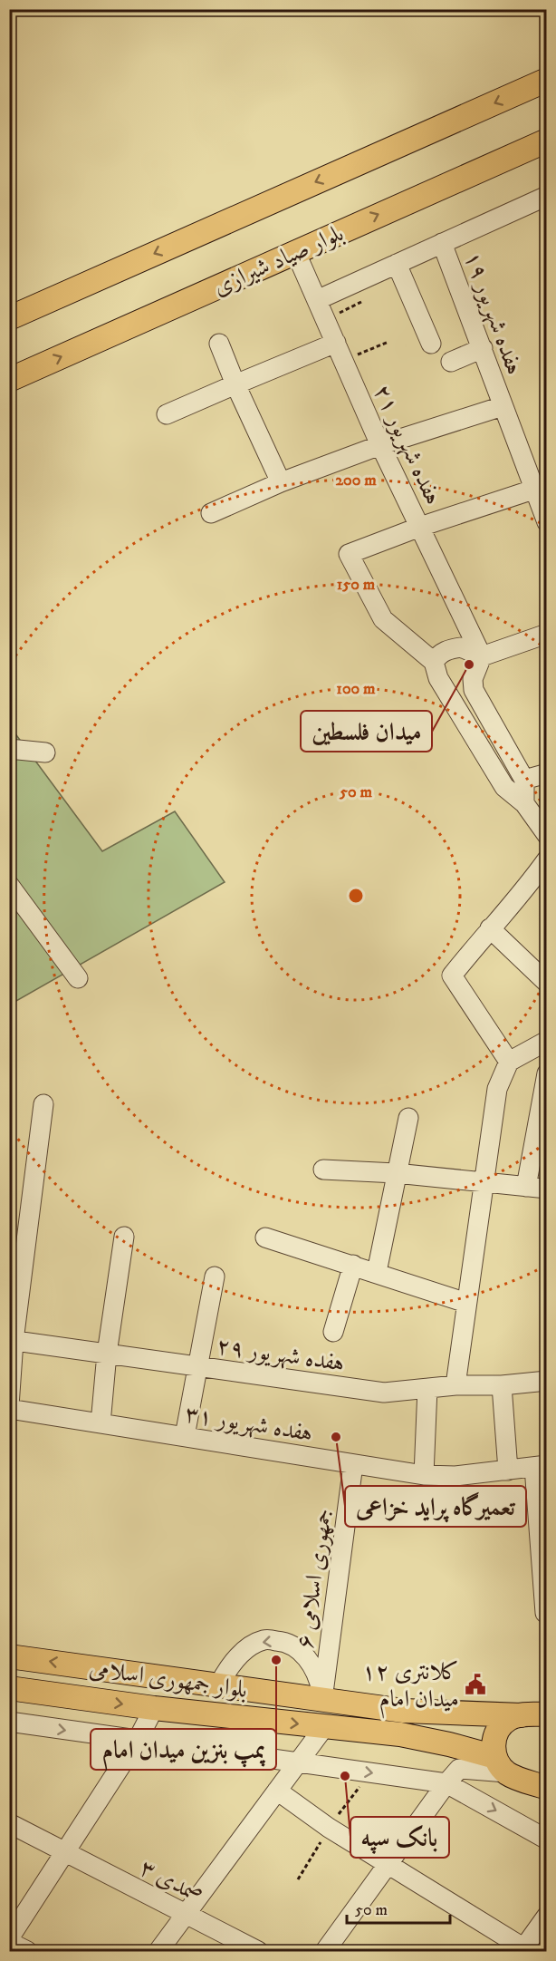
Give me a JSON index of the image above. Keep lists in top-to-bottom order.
{
  "streets": {
    "main road": ["بلوار صیاد شیرازی", "بلوار جمهوری اسلامی"],
    "street": [
      "هفده شهریور ۱۹",
      "هفده شهریور ۲۱",
      "هفده شهریور ۲۹",
      "هفده شهریور ۳۱",
      "جمهوری اسلامی ۶",
      "صمدی ۳"
    ]
  },
  "crossings": [
    ["بلوار صیاد شیرازی", "هفده شهریور ۲۱"],
    ["هفده شهریور ۳۱", "جمهوری اسلامی ۶"],
    ["جمهوری اسلامی ۶", "بلوار جمهوری اسلامی"]
  ],
  "places": {
    "other": [
      "میدان فلسطین",
      "تعمیرگاه پراید خزاعی",
      "پمپ بنزین میدان امام",
      "بانک سپه"
    ],
    "public building": ["کلانتری ۱۲ میدان امام"]
  },
  "scale_bar": "50 m",
  "rings": [
    "200 m",
    "150 m",
    "100 m",
    "50 m"
  ]
}
